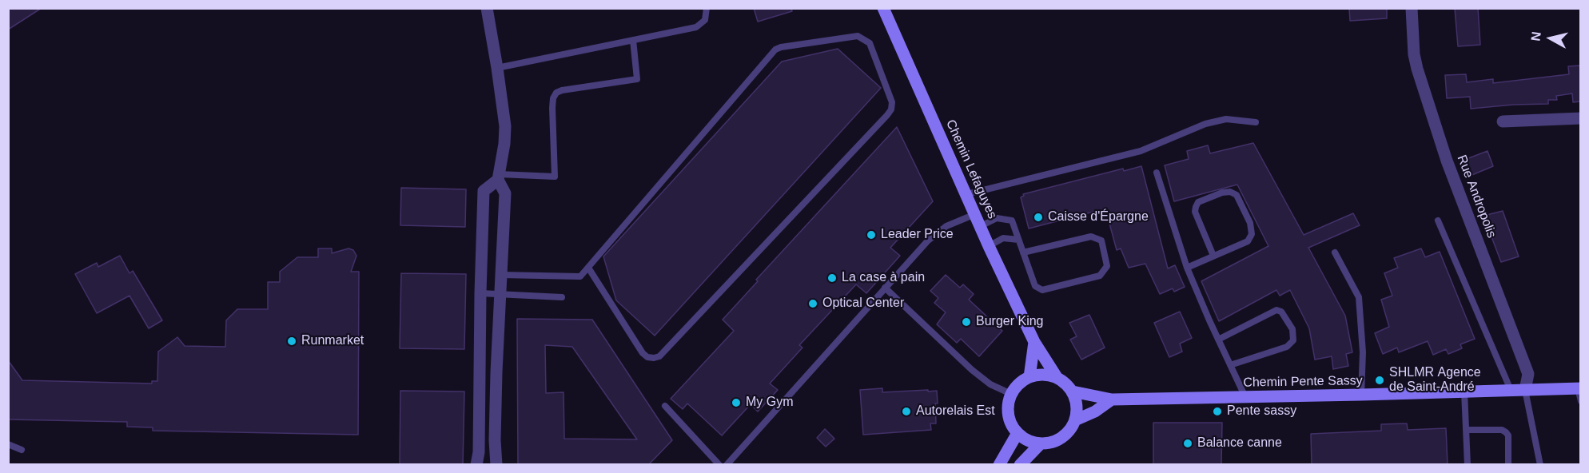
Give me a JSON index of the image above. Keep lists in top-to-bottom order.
{
  "streets": {
    "main road": ["Chemin Lefaguyes", "Chemin Pente Sassy"],
    "street": ["Rue Andropolis"]
  },
  "crossings": [
    ["Chemin Lefaguyes", "Chemin Pente Sassy"],
    ["Rue Andropolis", "Chemin Pente Sassy"]
  ],
  "places": [
    "Caisse d'Épargne",
    "Leader Price",
    "La case à pain",
    "Optical Center",
    "Burger King",
    "Runmarket",
    "SHLMR Agence de Saint-André",
    "My Gym",
    "Autorelais Est",
    "Pente sassy",
    "Balance canne"
  ],
  "north": "left"
}
